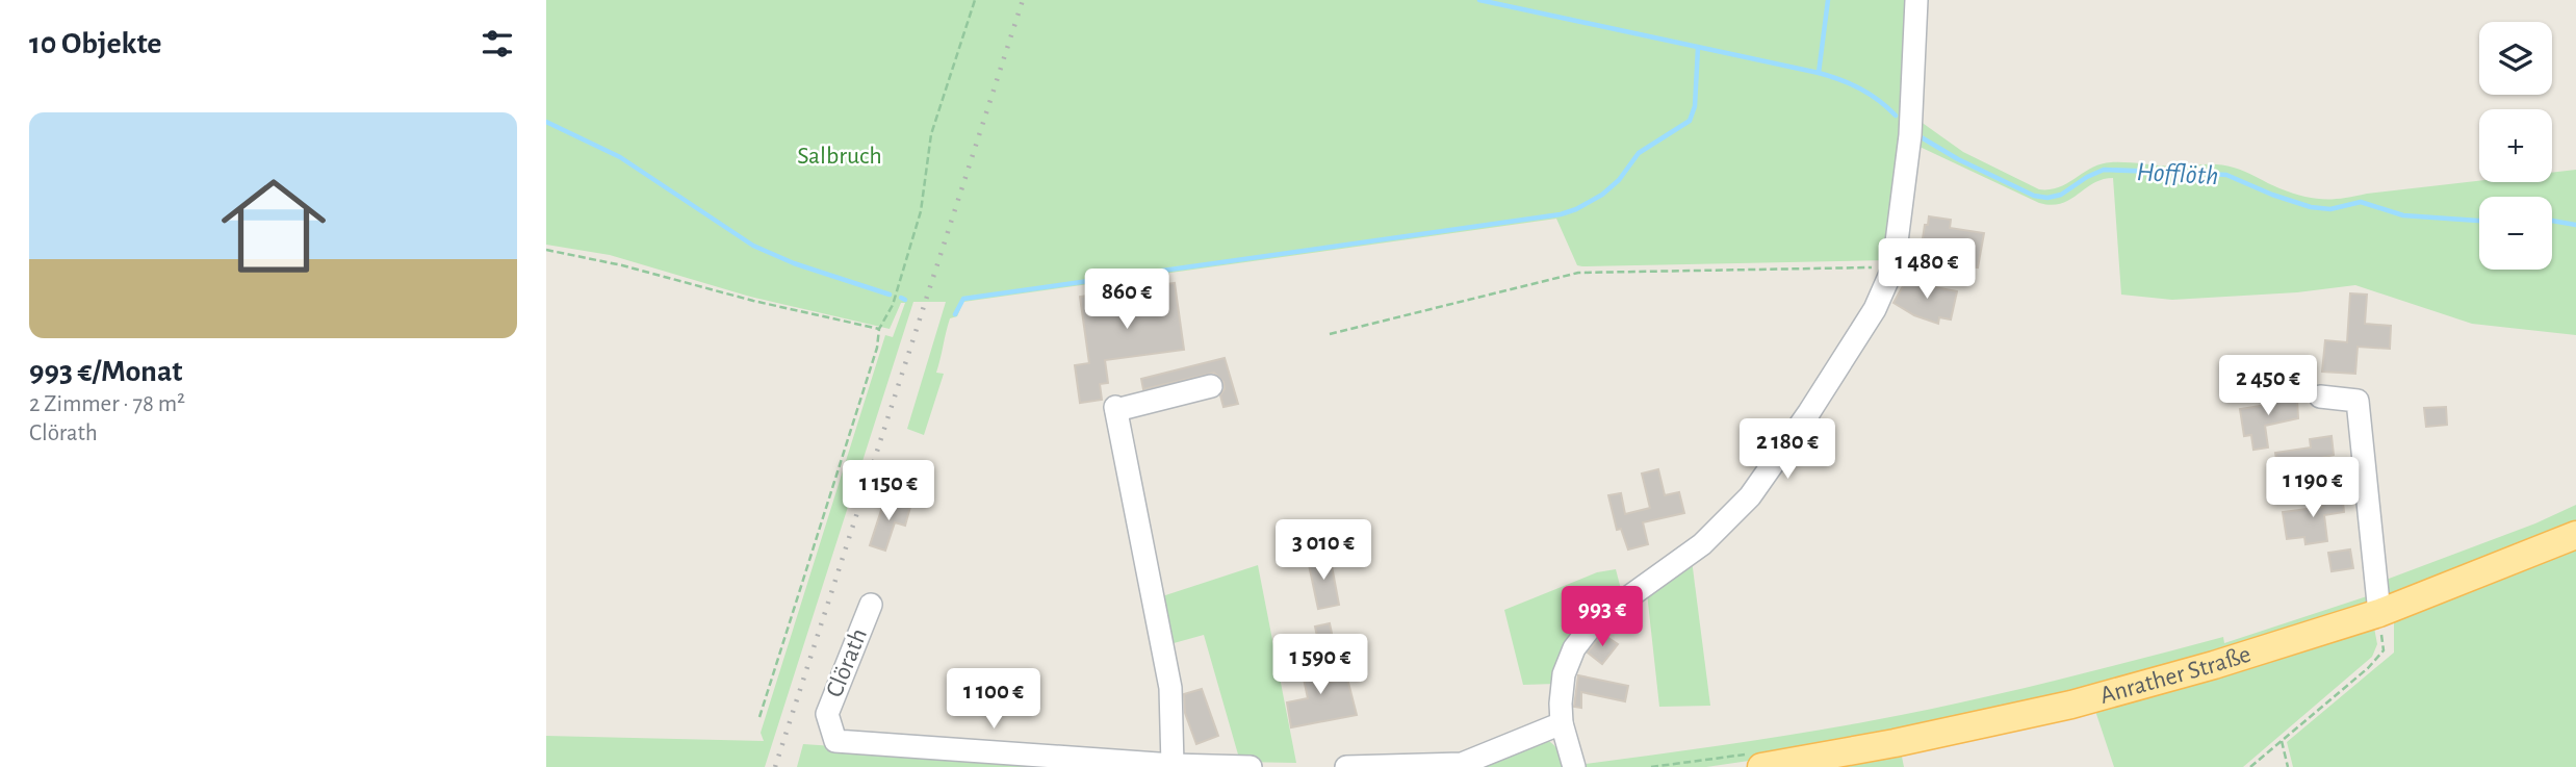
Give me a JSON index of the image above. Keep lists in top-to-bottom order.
{
  "streets": {
    "main road": ["Anrather Straße"],
    "street": ["Clörath"]
  },
  "water": ["Hofflöth"],
  "parks": ["Salbruch"],
  "page": {
    "heading": "10 Objekte",
    "map_buttons": ["+", "−"],
    "list": [
      {
        "name": "993 €/Monat",
        "note": "2 Zimmer · 78 m² · Clörath"
      }
    ],
    "price": [
      "1 480 €",
      "860 €",
      "2 450 €",
      "2 180 €",
      "1 190 €",
      "1 150 €",
      "3 010 €",
      "993 €",
      "1 590 €",
      "1 100 €"
    ]
  }
}
